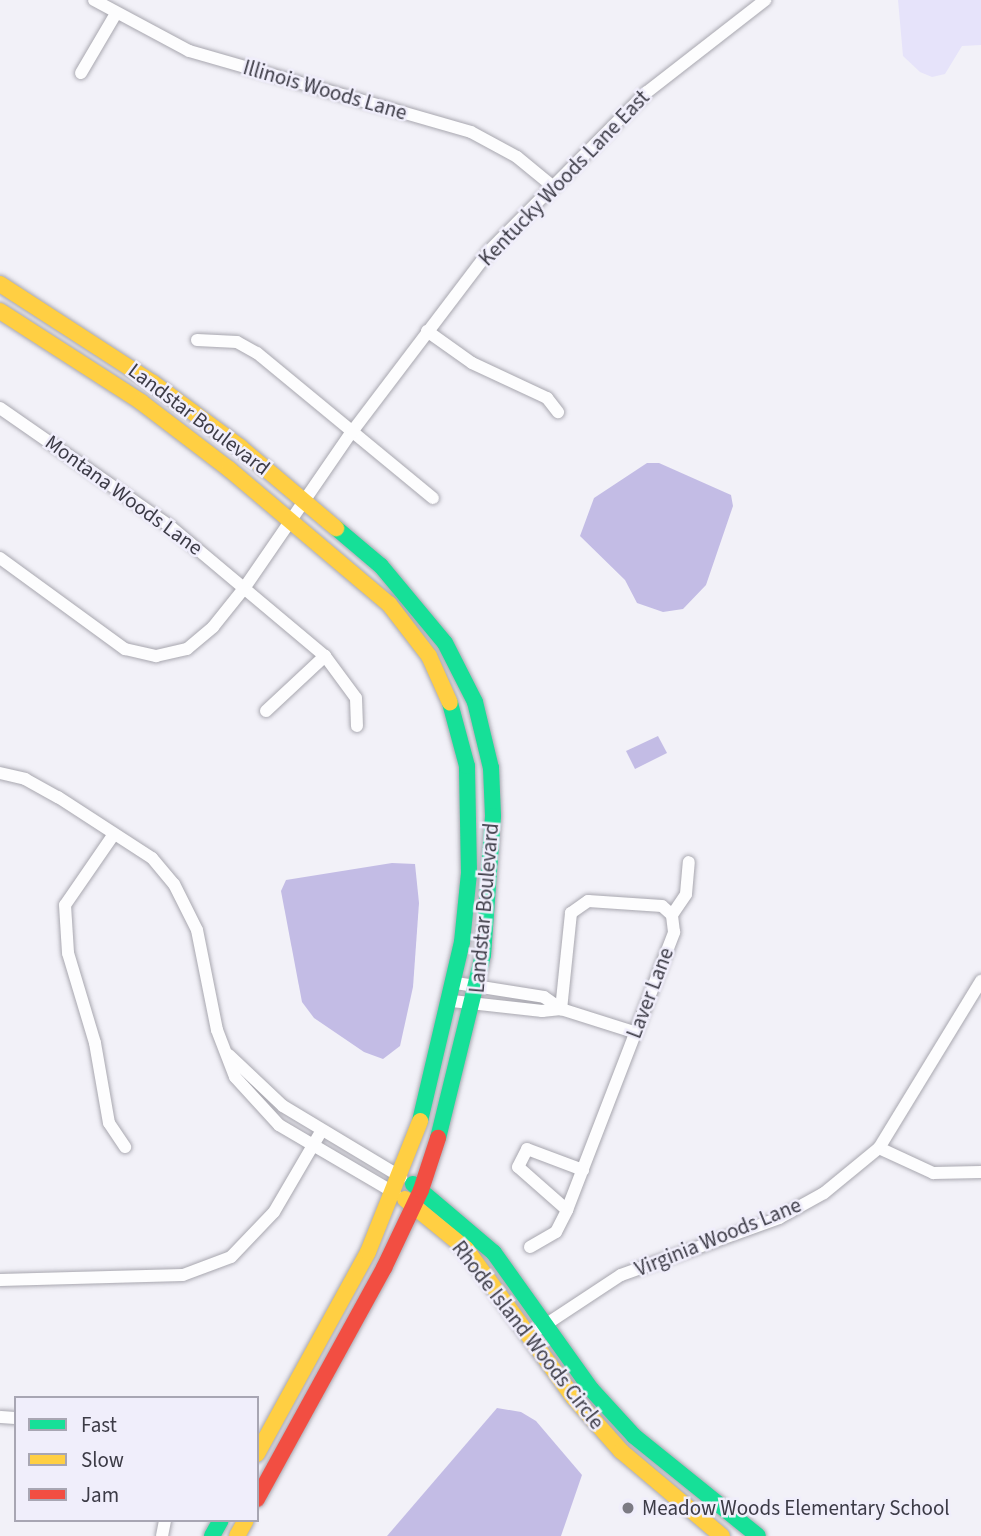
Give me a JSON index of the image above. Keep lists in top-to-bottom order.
{
  "streets": {
    "street": [
      "Illinois Woods Lane",
      "Kentucky Woods Lane East",
      "Landstar Boulevard",
      "Montana Woods Lane",
      "Laver Lane",
      "Virginia Woods Lane",
      "Rhode Island Woods Circle"
    ]
  },
  "crossings": [
    ["Illinois Woods Lane", "Kentucky Woods Lane East"],
    ["Kentucky Woods Lane East", "Landstar Boulevard"],
    ["Kentucky Woods Lane East", "Montana Woods Lane"],
    ["Landstar Boulevard", "Rhode Island Woods Circle"],
    ["Virginia Woods Lane", "Rhode Island Woods Circle"]
  ],
  "places": ["Meadow Woods Elementary School"],
  "legend": ["Fast", "Slow", "Jam"]
}
